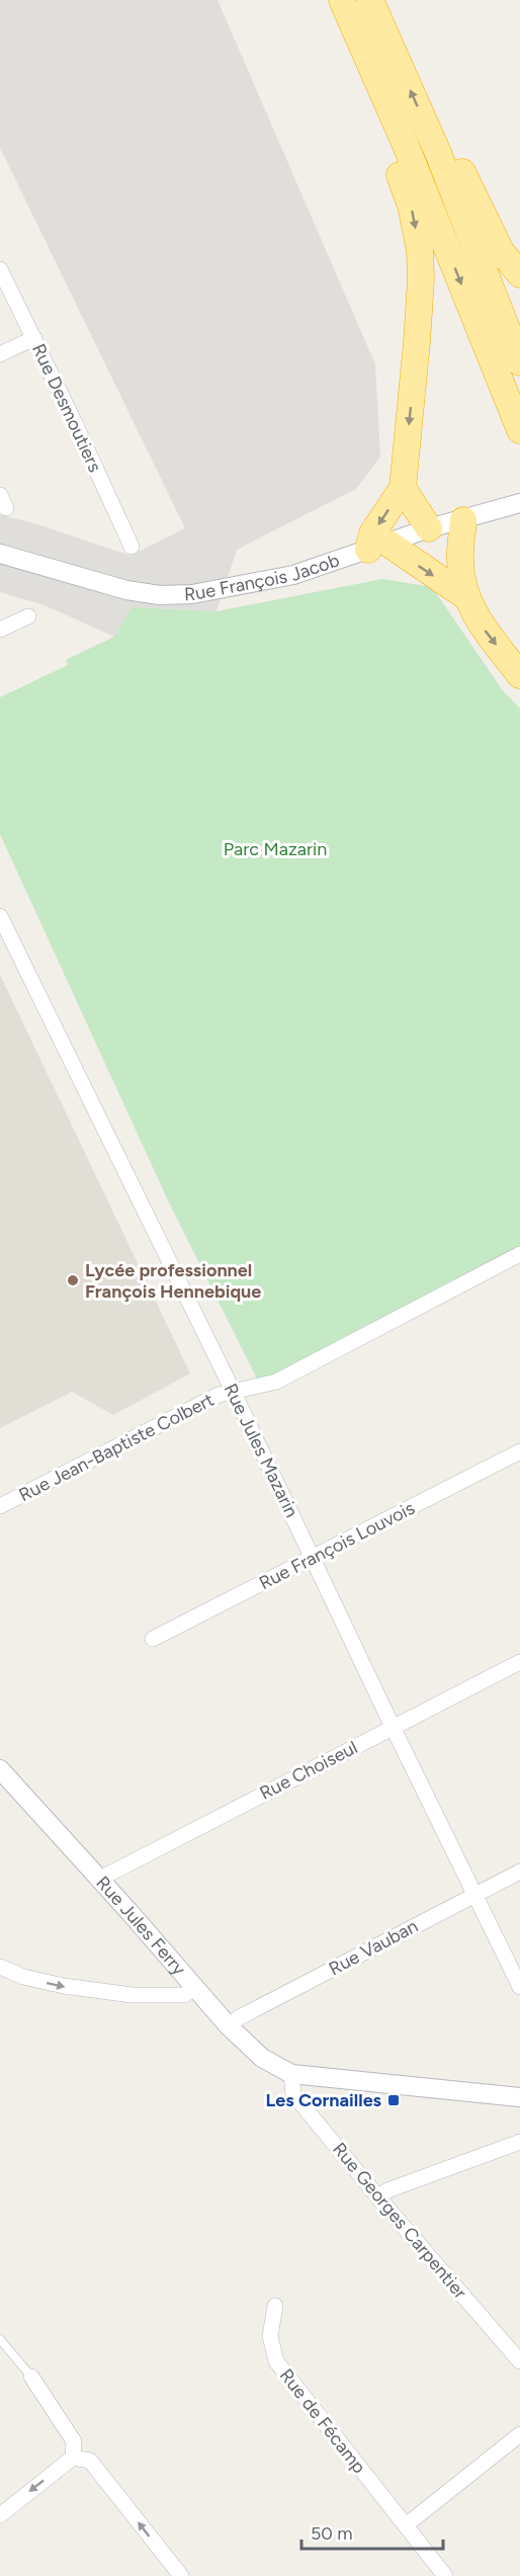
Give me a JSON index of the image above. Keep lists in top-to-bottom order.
{
  "streets": {
    "street": [
      "Rue Desmoutiers",
      "Rue François Jacob",
      "Rue Jean-Baptiste Colbert",
      "Rue Jules Mazarin",
      "Rue François Louvois",
      "Rue Choiseul",
      "Rue Jules Ferry",
      "Rue Vauban",
      "Rue Georges Carpentier",
      "Rue de Fécamp"
    ]
  },
  "crossings": [
    ["Rue Jean-Baptiste Colbert", "Rue Jules Mazarin"],
    ["Rue Jules Mazarin", "Rue François Louvois"],
    ["Rue Jules Mazarin", "Rue Choiseul"],
    ["Rue Jules Mazarin", "Rue Vauban"],
    ["Rue Choiseul", "Rue Jules Ferry"],
    ["Rue Jules Ferry", "Rue Vauban"],
    ["Rue Jules Ferry", "Rue Georges Carpentier"]
  ],
  "parks": ["Parc Mazarin"],
  "places": {
    "other": ["Lycée professionnel François Hennebique"],
    "transit": ["Les Cornailles"]
  },
  "scale_bar": "50 m"
}
